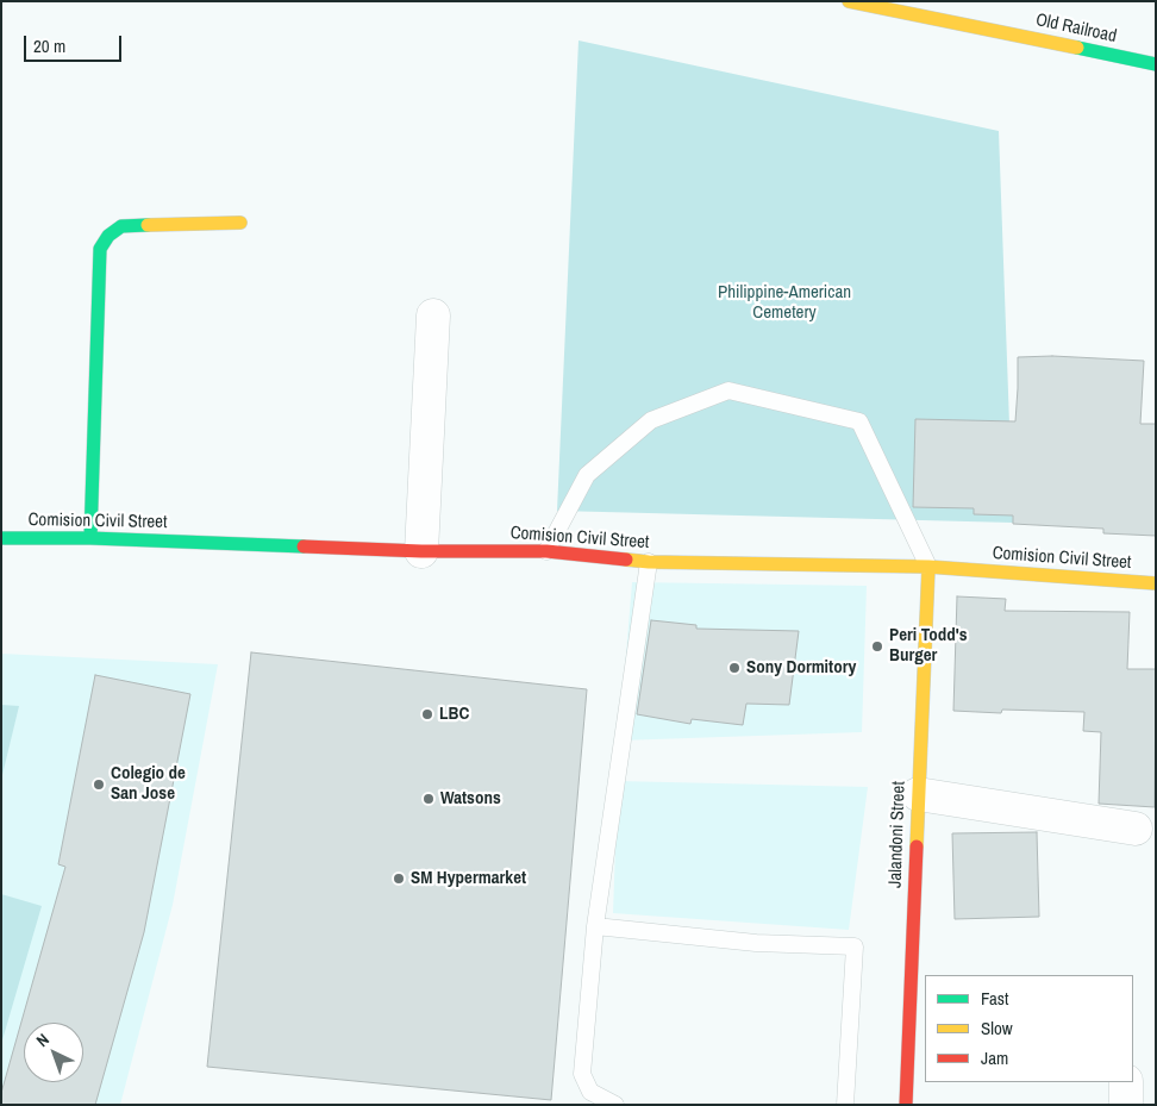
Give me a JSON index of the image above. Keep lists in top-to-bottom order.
{
  "streets": {
    "main road": ["Old Railroad", "Comision Civil Street", "Jalandoni Street"]
  },
  "crossings": [
    ["Comision Civil Street", "Jalandoni Street"]
  ],
  "parks": ["Philippine-American Cemetery"],
  "places": [
    "Peri Todd's Burger",
    "Sony Dormitory",
    "LBC",
    "Colegio de San Jose",
    "Watsons",
    "SM Hypermarket"
  ],
  "legend": ["Fast", "Slow", "Jam"],
  "scale_bar": "20 m",
  "north": "top left"
}
